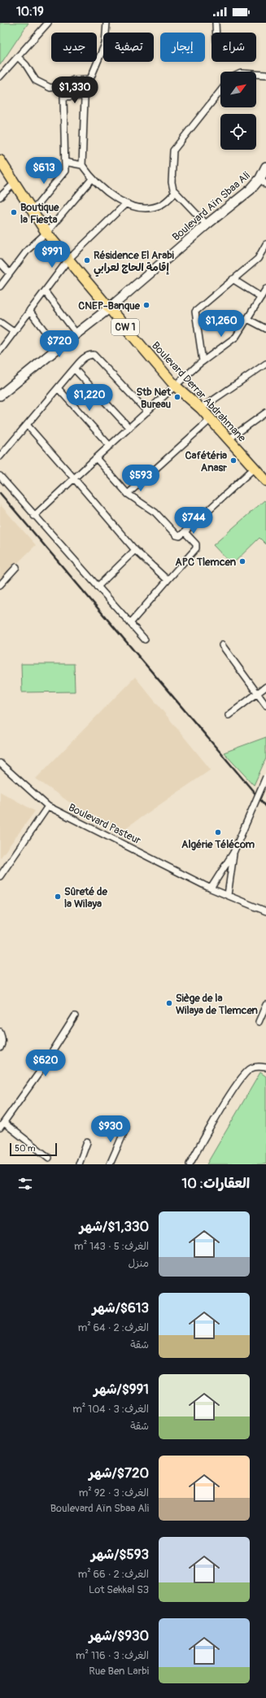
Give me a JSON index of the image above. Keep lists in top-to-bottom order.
{
  "streets": {
    "main road": ["Boulevard Aïn Sbaa Ali", "CW 1", "Boulevard Derrar Abdrahmane"],
    "street": ["Boulevard Pasteur"]
  },
  "crossings": [
    ["Boulevard Aïn Sbaa Ali", "Boulevard Derrar Abdrahmane"]
  ],
  "places": [
    "Boutique la Fiesta",
    "Résidence El Arabi إقامة الحاج لعرابي",
    "CNEP-Banque",
    "Stb Net Bureau",
    "Cafétéria Anasr",
    "APC Tlemcen",
    "Algérie Télécom",
    "Sûreté de la Wilaya",
    "Siège de la Wilaya de Tlemcen"
  ],
  "scale_bar": "50 m",
  "north": "top right",
  "page": {
    "status": "10:19",
    "chip": [
      "شراء",
      "إيجار",
      "تصفية",
      "جديد"
    ],
    "price": [
      "$1,330",
      "$613",
      "$991",
      "$1,260",
      "$720",
      "$1,220",
      "$593",
      "$744",
      "$620",
      "$930"
    ],
    "scale": "50 m",
    "heading": "العقارات: 10",
    "list": [
      {
        "name": "$1,330/شهر",
        "note": "الغرف: 5 · 143 m² · منزل"
      },
      {
        "name": "$613/شهر",
        "note": "الغرف: 2 · 64 m² · شقة"
      },
      {
        "name": "$991/شهر",
        "note": "الغرف: 3 · 104 m² · شقة"
      },
      {
        "name": "$720/شهر",
        "note": "الغرف: 3 · 92 m² · Boulevard Aïn Sbaa Ali"
      },
      {
        "name": "$593/شهر",
        "note": "الغرف: 2 · 66 m² · Lot Sekkal S3"
      },
      {
        "name": "$930/شهر",
        "note": "الغرف: 3 · 116 m² · Rue Ben Larbi"
      }
    ]
  }
}
